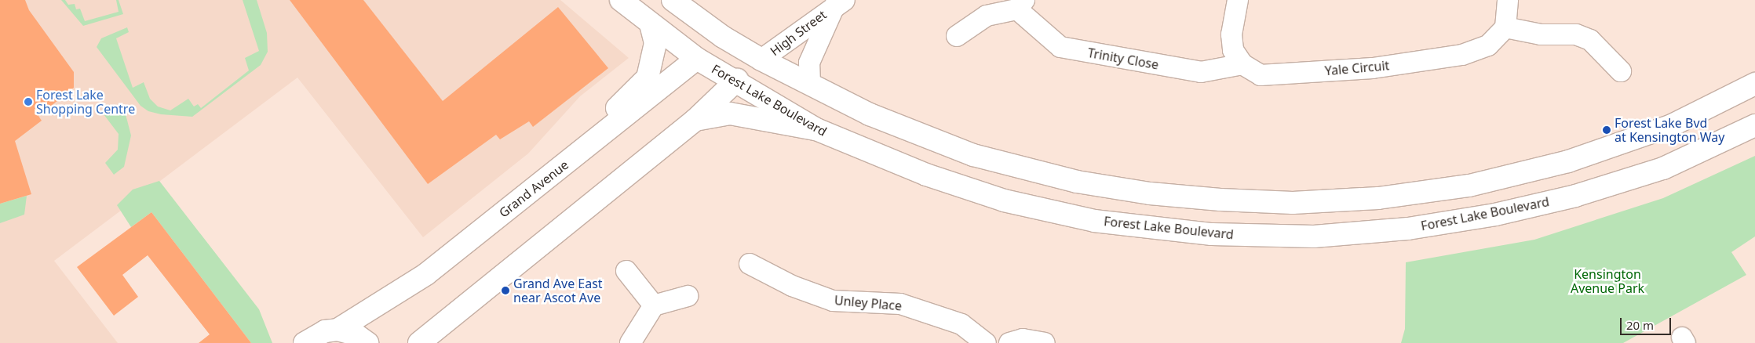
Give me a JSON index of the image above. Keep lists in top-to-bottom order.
{
  "streets": {
    "main road": ["Forest Lake Boulevard", "Grand Avenue"],
    "street": [
      "High Street",
      "Trinity Close",
      "Yale Circuit",
      "Unley Place"
    ]
  },
  "crossings": [
    ["Trinity Close", "Yale Circuit"],
    ["Forest Lake Boulevard", "Grand Avenue"]
  ],
  "parks": ["Kensington Avenue Park"],
  "places": ["Forest Lake Shopping Centre", "Forest Lake Bvd at Kensington Way", "Grand Ave East near Ascot Ave"],
  "scale_bar": "20 m"
}
